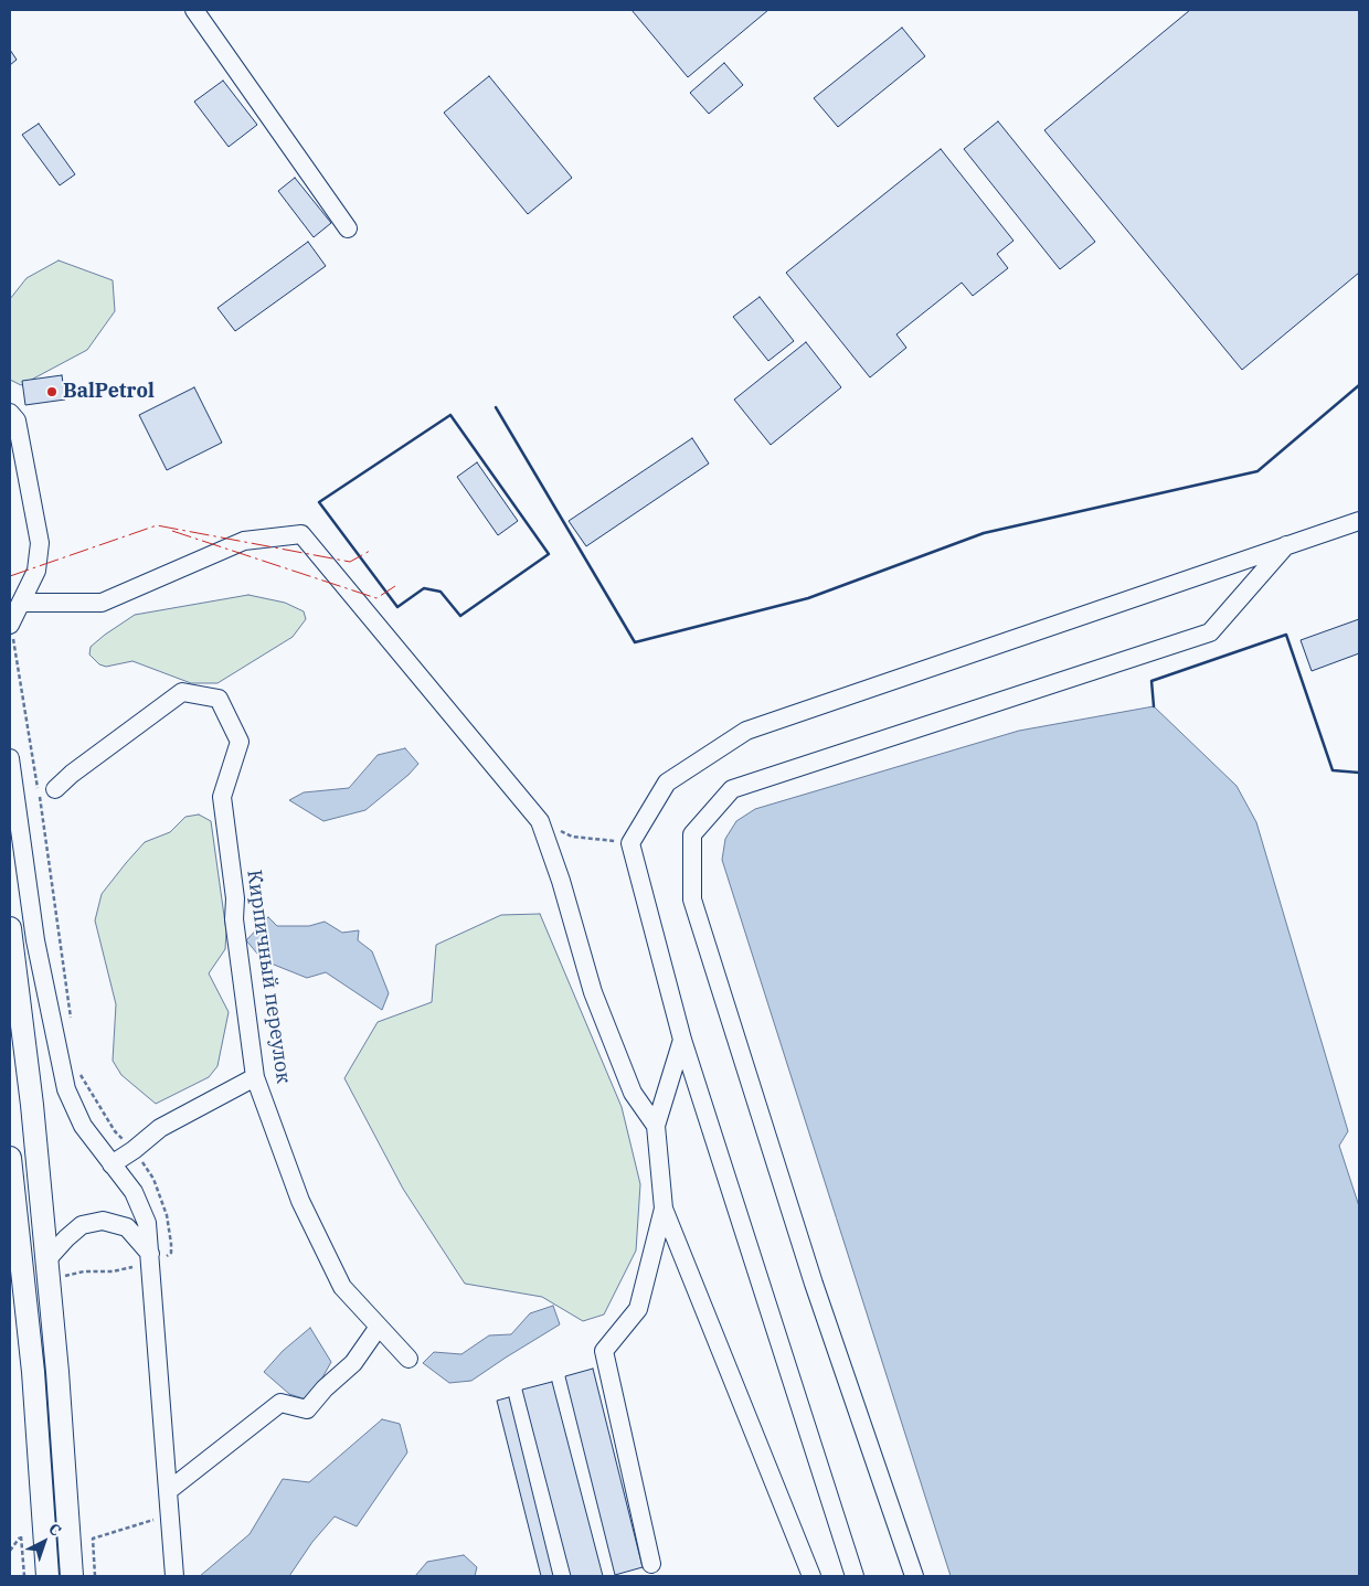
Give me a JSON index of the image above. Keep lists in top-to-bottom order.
{
  "streets": {
    "street": ["Кирпичный переулок"]
  },
  "places": ["BalPetrol"],
  "north": "top right"
}
